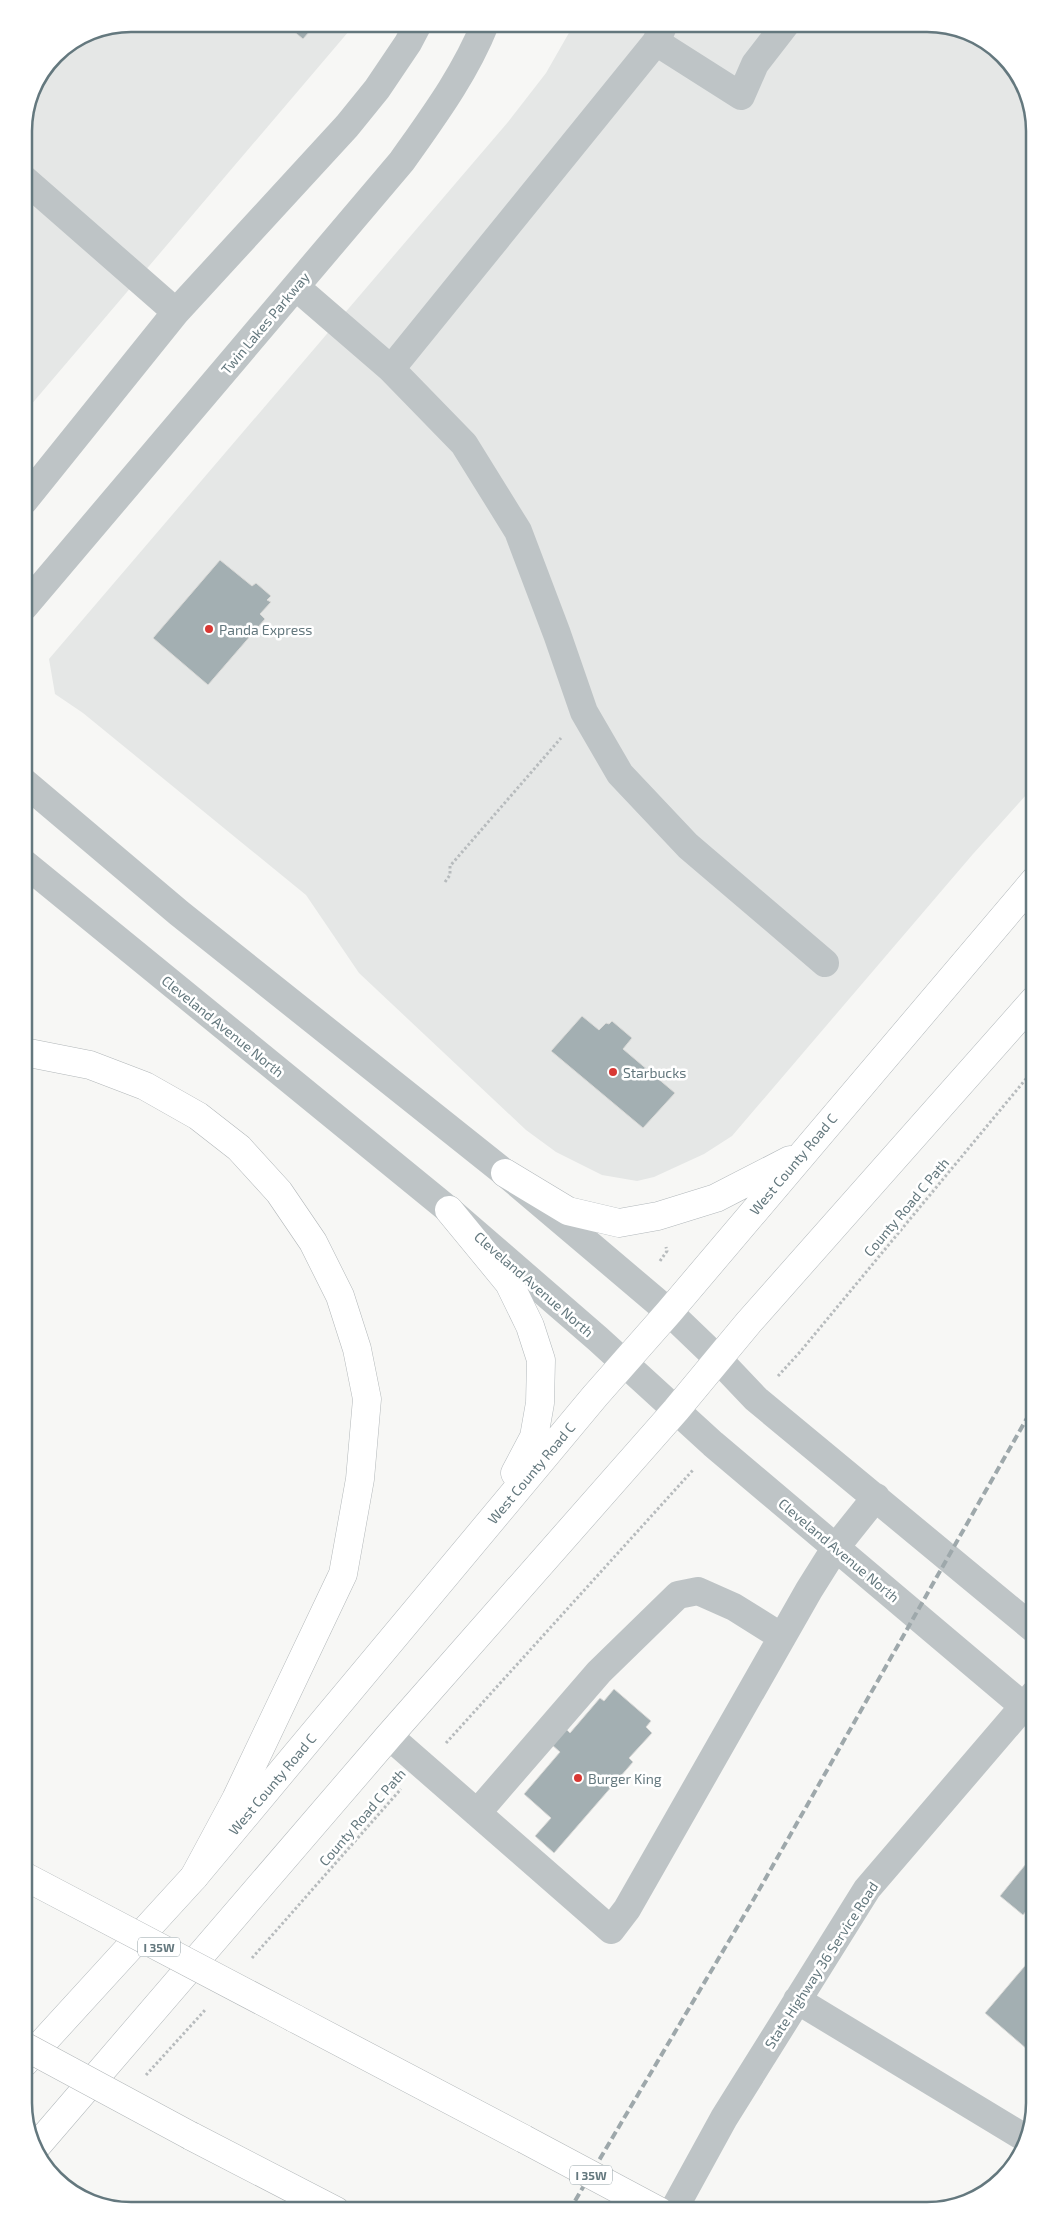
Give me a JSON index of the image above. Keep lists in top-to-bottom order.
{
  "streets": {
    "main road": ["West County Road C", "I 35W"],
    "street": ["Twin Lakes Parkway", "Cleveland Avenue North", "State Highway 36 Service Road"],
    "path": ["County Road C Path"]
  },
  "crossings": [
    ["Cleveland Avenue North", "West County Road C"]
  ],
  "places": ["Panda Express", "Starbucks", "Burger King"]
}
